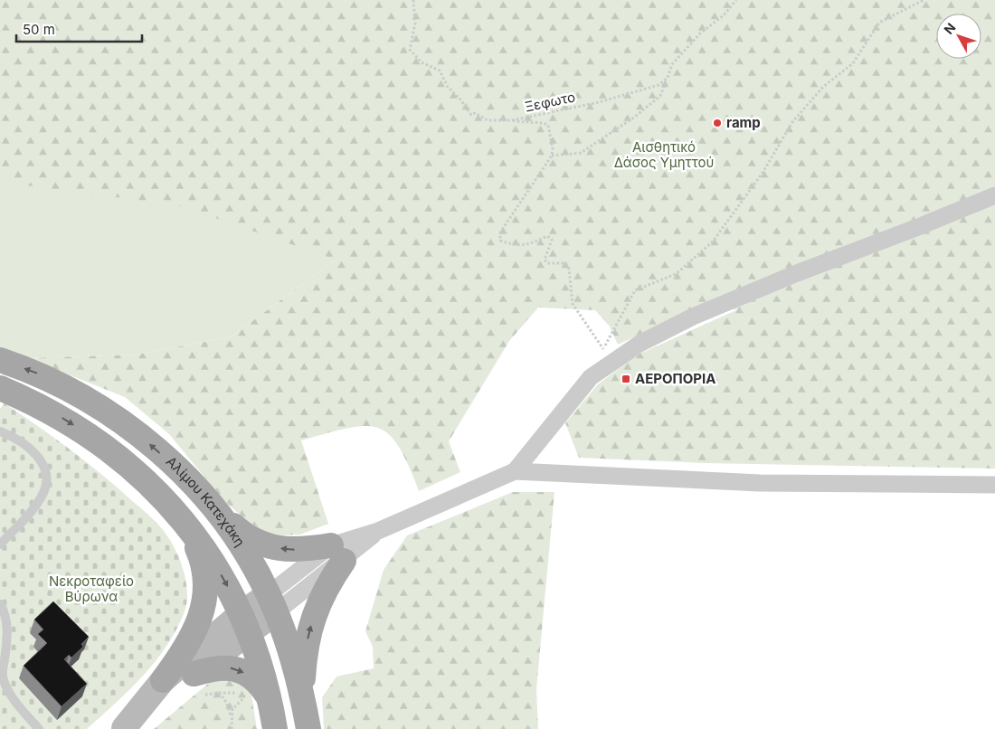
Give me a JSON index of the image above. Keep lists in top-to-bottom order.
{
  "streets": {
    "main road": ["Αλίμου Κατεχάκη"],
    "path": ["Ξεφωτο"]
  },
  "parks": ["Αισθητικό Δάσος Υμηττού", "Νεκροταφείο Βύρωνα"],
  "places": {
    "other": ["ramp"],
    "transit": ["ΑΕΡΟΠΟΡΙΑ"]
  },
  "scale_bar": "50 m",
  "north": "top left"
}
